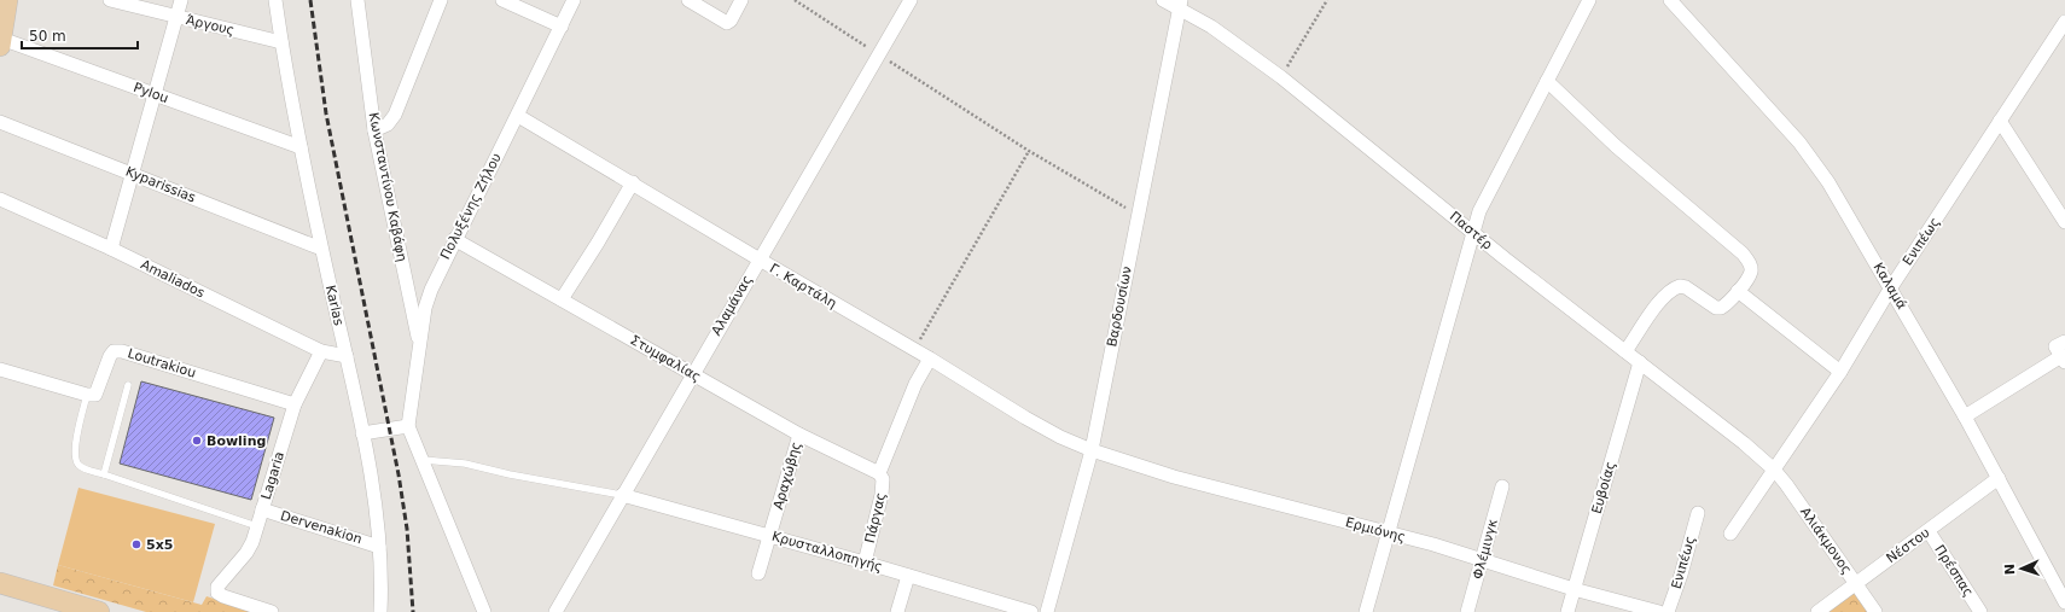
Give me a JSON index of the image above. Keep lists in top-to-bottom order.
{
  "streets": {
    "street": [
      "Άργους",
      "Pylou",
      "Kyparissias",
      "Κωνσταντίνου Καβάφη",
      "Πολυξένης Ζήλου",
      "Παστέρ",
      "Ενιπέως",
      "Amaliados",
      "Γ. Καρτάλη",
      "Καλαμά",
      "Karlas",
      "Αλαμάνας",
      "Βαρδουσίων",
      "Στυμφαλίας",
      "Loutrakiou",
      "Lagaria",
      "Αραχώβης",
      "Ευβοίας",
      "Πάργας",
      "Dervenakion",
      "Ερμιόνης",
      "Αλιάκμονος",
      "Νέστου",
      "Φλέμινγκ",
      "Κρυσταλλοπηγής",
      "Πρέσπας"
    ]
  },
  "crossings": [
    ["Άργους", "Karlas"],
    ["Pylou", "Karlas"],
    ["Kyparissias", "Karlas"],
    ["Κωνσταντίνου Καβάφη", "Πολυξένης Ζήλου"],
    ["Πολυξένης Ζήλου", "Γ. Καρτάλη"],
    ["Πολυξένης Ζήλου", "Στυμφαλίας"],
    ["Παστέρ", "Ενιπέως"],
    ["Παστέρ", "Βαρδουσίων"],
    ["Παστέρ", "Ευβοίας"],
    ["Παστέρ", "Αλιάκμονος"],
    ["Ενιπέως", "Καλαμά"],
    ["Ενιπέως", "Αλιάκμονος"],
    ["Amaliados", "Karlas"],
    ["Amaliados", "Lagaria"],
    ["Γ. Καρτάλη", "Αλαμάνας"],
    ["Γ. Καρτάλη", "Βαρδουσίων"],
    ["Γ. Καρτάλη", "Ερμιόνης"],
    ["Καλαμά", "Νέστου"],
    ["Karlas", "Dervenakion"],
    ["Αλαμάνας", "Στυμφαλίας"],
    ["Αλαμάνας", "Κρυσταλλοπηγής"],
    ["Βαρδουσίων", "Ερμιόνης"],
    ["Στυμφαλίας", "Αραχώβης"],
    ["Στυμφαλίας", "Πάργας"],
    ["Loutrakiou", "Lagaria"],
    ["Lagaria", "Dervenakion"],
    ["Αραχώβης", "Κρυσταλλοπηγής"],
    ["Ευβοίας", "Ερμιόνης"],
    ["Πάργας", "Κρυσταλλοπηγής"],
    ["Ερμιόνης", "Φλέμινγκ"],
    ["Αλιάκμονος", "Νέστου"],
    ["Νέστου", "Πρέσπας"]
  ],
  "places": ["Bowling", "5x5"],
  "scale_bar": "50 m",
  "north": "left"
}
